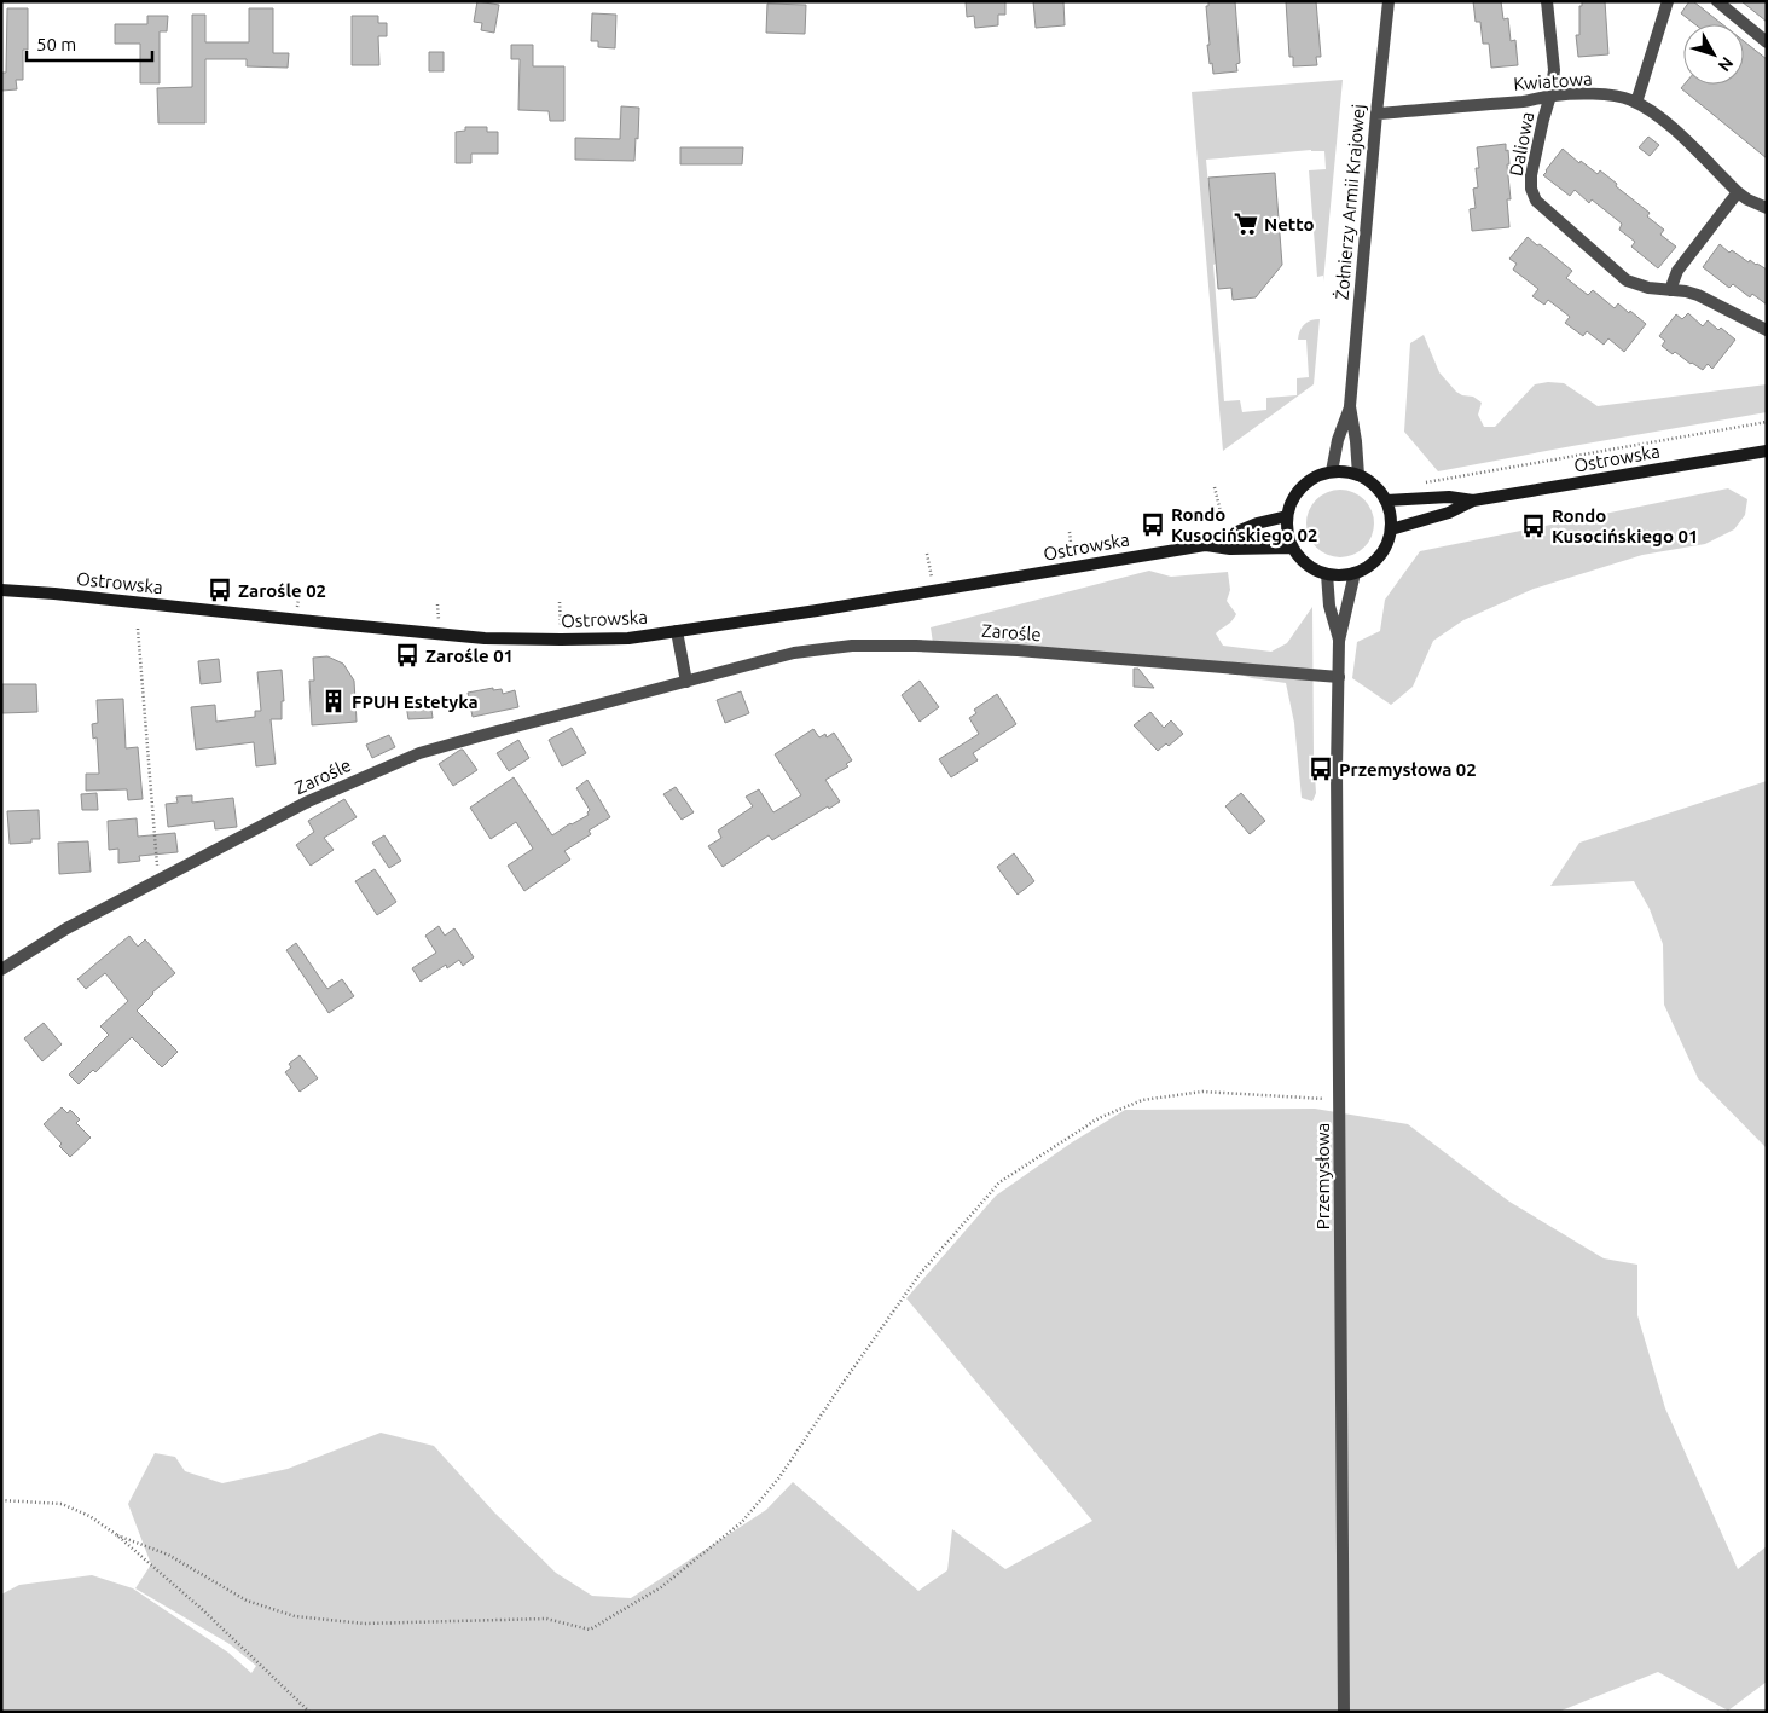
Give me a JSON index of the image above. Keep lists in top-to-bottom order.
{
  "streets": {
    "main road": ["Ostrowska"],
    "street": [
      "Kwiatowa",
      "Daliowa",
      "Żołnierzy Armii Krajowej",
      "Zarośle",
      "Przemysłowa"
    ]
  },
  "crossings": [
    ["Kwiatowa", "Daliowa"],
    ["Kwiatowa", "Żołnierzy Armii Krajowej"],
    ["Żołnierzy Armii Krajowej", "Ostrowska"],
    ["Żołnierzy Armii Krajowej", "Przemysłowa"],
    ["Ostrowska", "Przemysłowa"],
    ["Zarośle", "Przemysłowa"]
  ],
  "places": {
    "supermarket": ["Netto"],
    "bus stop": [
      "Rondo Kusocińskiego 02",
      "Rondo Kusocińskiego 01",
      "Zarośle 02",
      "Zarośle 01",
      "Przemysłowa 02"
    ],
    "building": ["FPUH Estetyka"]
  },
  "scale_bar": "50 m",
  "north": "bottom right"
}
